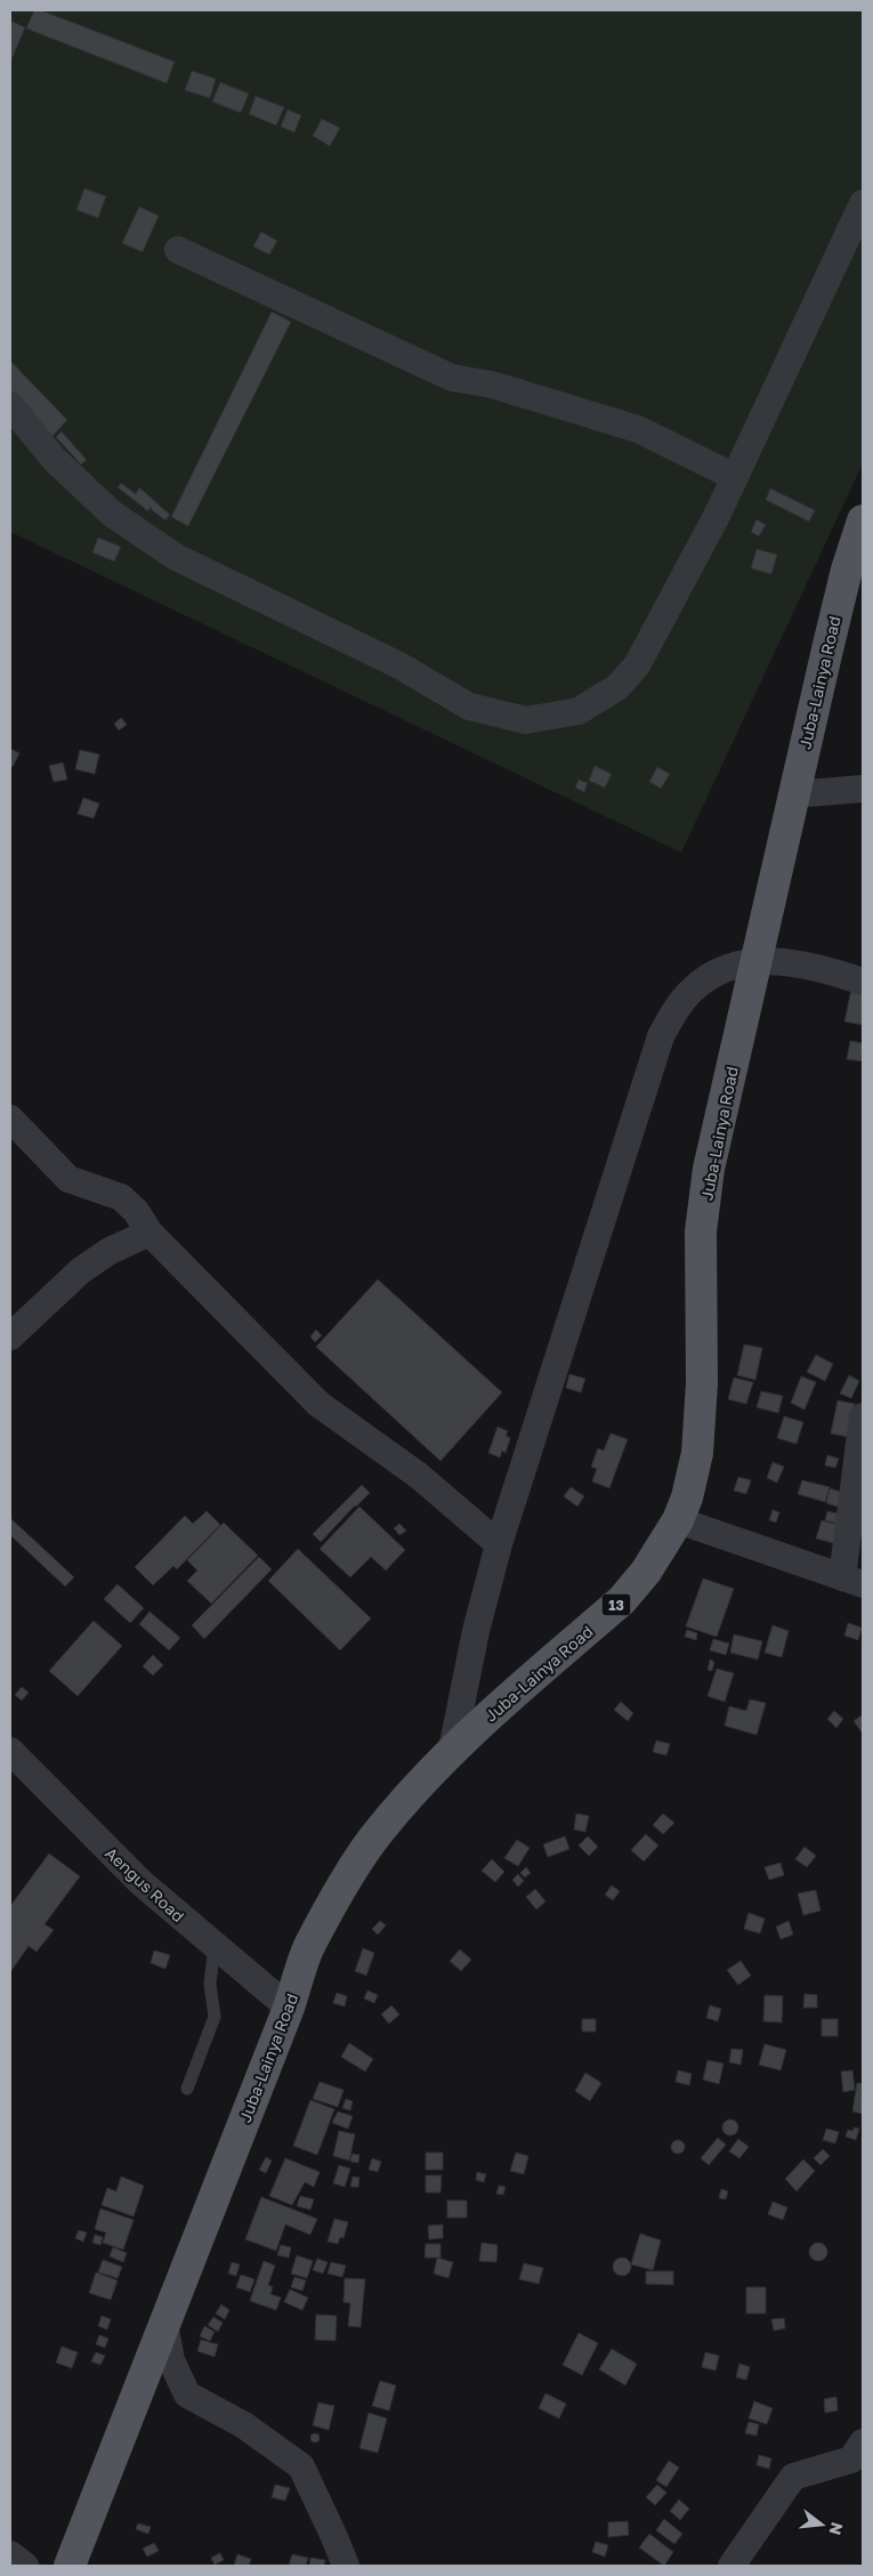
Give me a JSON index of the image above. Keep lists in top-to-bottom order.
{
  "streets": {
    "main road": ["Juba-Lainya Road", "13"],
    "street": ["Aengus Road"]
  },
  "crossings": [
    ["Juba-Lainya Road", "Aengus Road"]
  ],
  "north": "right"
}
